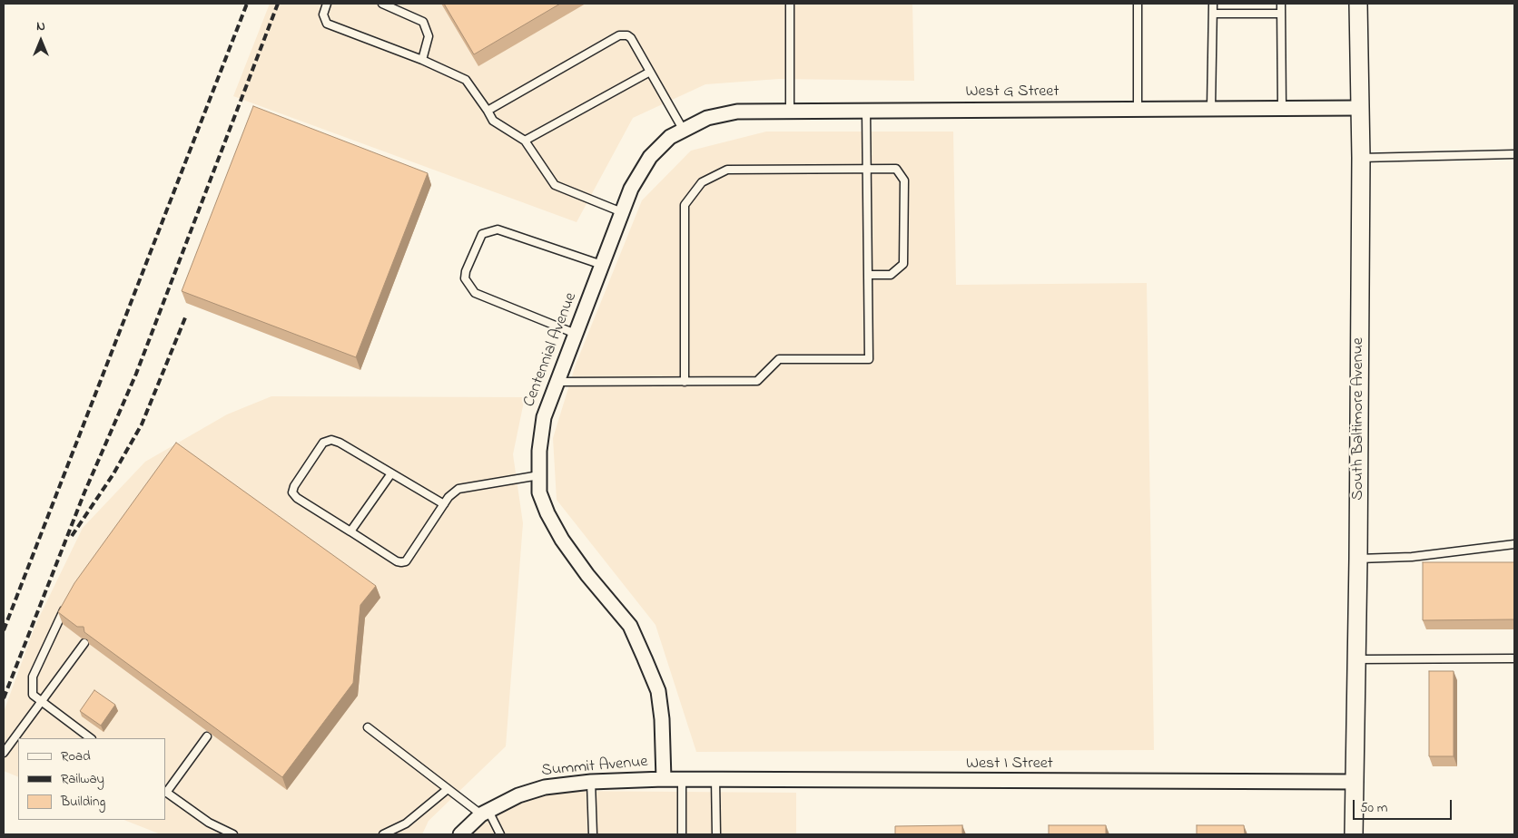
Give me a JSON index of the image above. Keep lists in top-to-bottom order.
{
  "streets": {
    "street": [
      "West G Street",
      "Centennial Avenue",
      "South Baltimore Avenue",
      "West I Street",
      "Summit Avenue"
    ]
  },
  "crossings": [
    ["West G Street", "Centennial Avenue"],
    ["West G Street", "South Baltimore Avenue"],
    ["Centennial Avenue", "West I Street"],
    ["Centennial Avenue", "Summit Avenue"],
    ["South Baltimore Avenue", "West I Street"],
    ["West I Street", "Summit Avenue"]
  ],
  "legend": ["Road", "Railway", "Building"],
  "scale_bar": "50 m",
  "north": "top"
}
